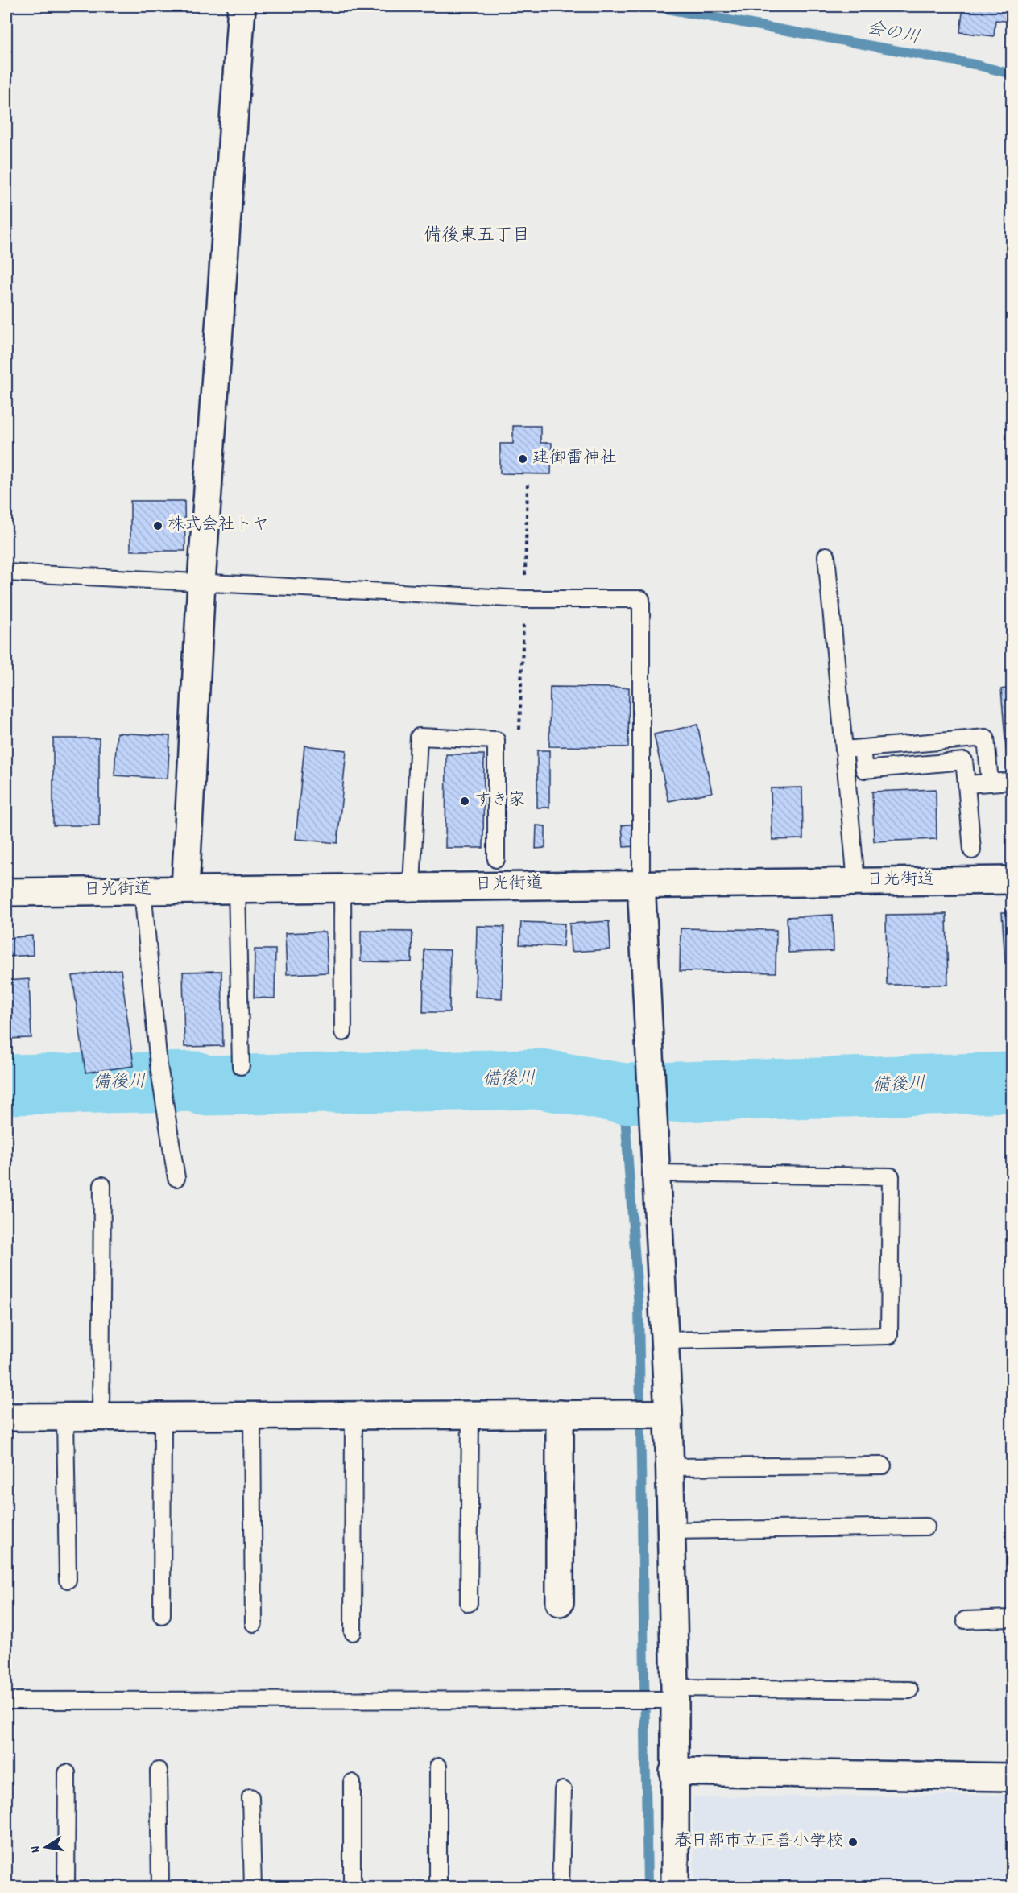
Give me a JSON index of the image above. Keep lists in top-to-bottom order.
{
  "streets": {
    "main road": ["日光街道"]
  },
  "districts": ["備後東五丁目"],
  "water": ["会の川", "備後川"],
  "places": [
    "建御雷神社",
    "株式会社トヤ",
    "すき家",
    "春日部市立正善小学校"
  ],
  "north": "left"
}
